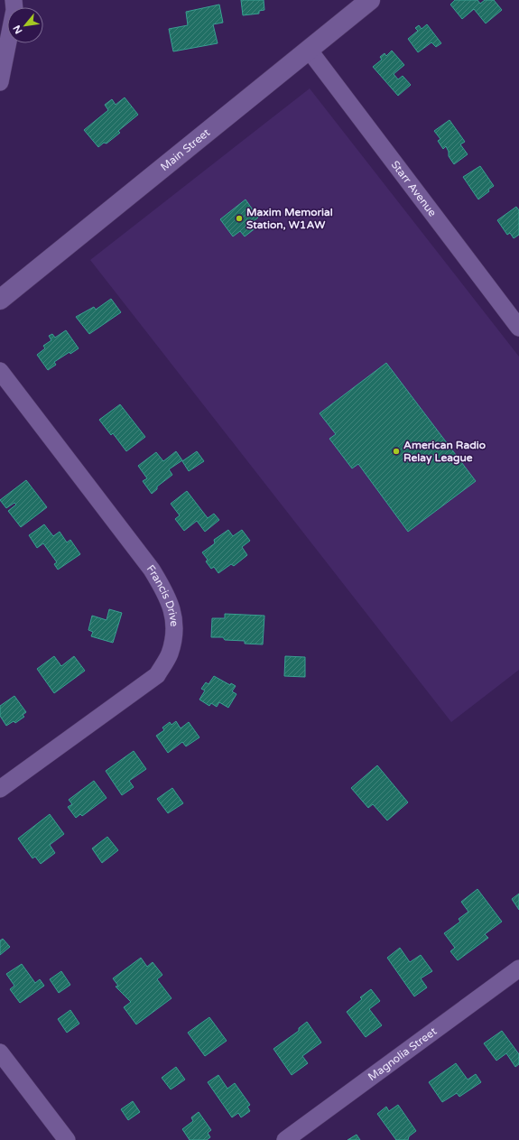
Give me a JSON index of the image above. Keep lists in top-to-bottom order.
{
  "streets": {
    "street": [
      "Main Street",
      "Starr Avenue",
      "Francis Drive",
      "Magnolia Street"
    ]
  },
  "crossings": [
    ["Main Street", "Starr Avenue"]
  ],
  "places": ["Maxim Memorial Station, W1AW", "American Radio Relay League"],
  "north": "bottom left"
}
